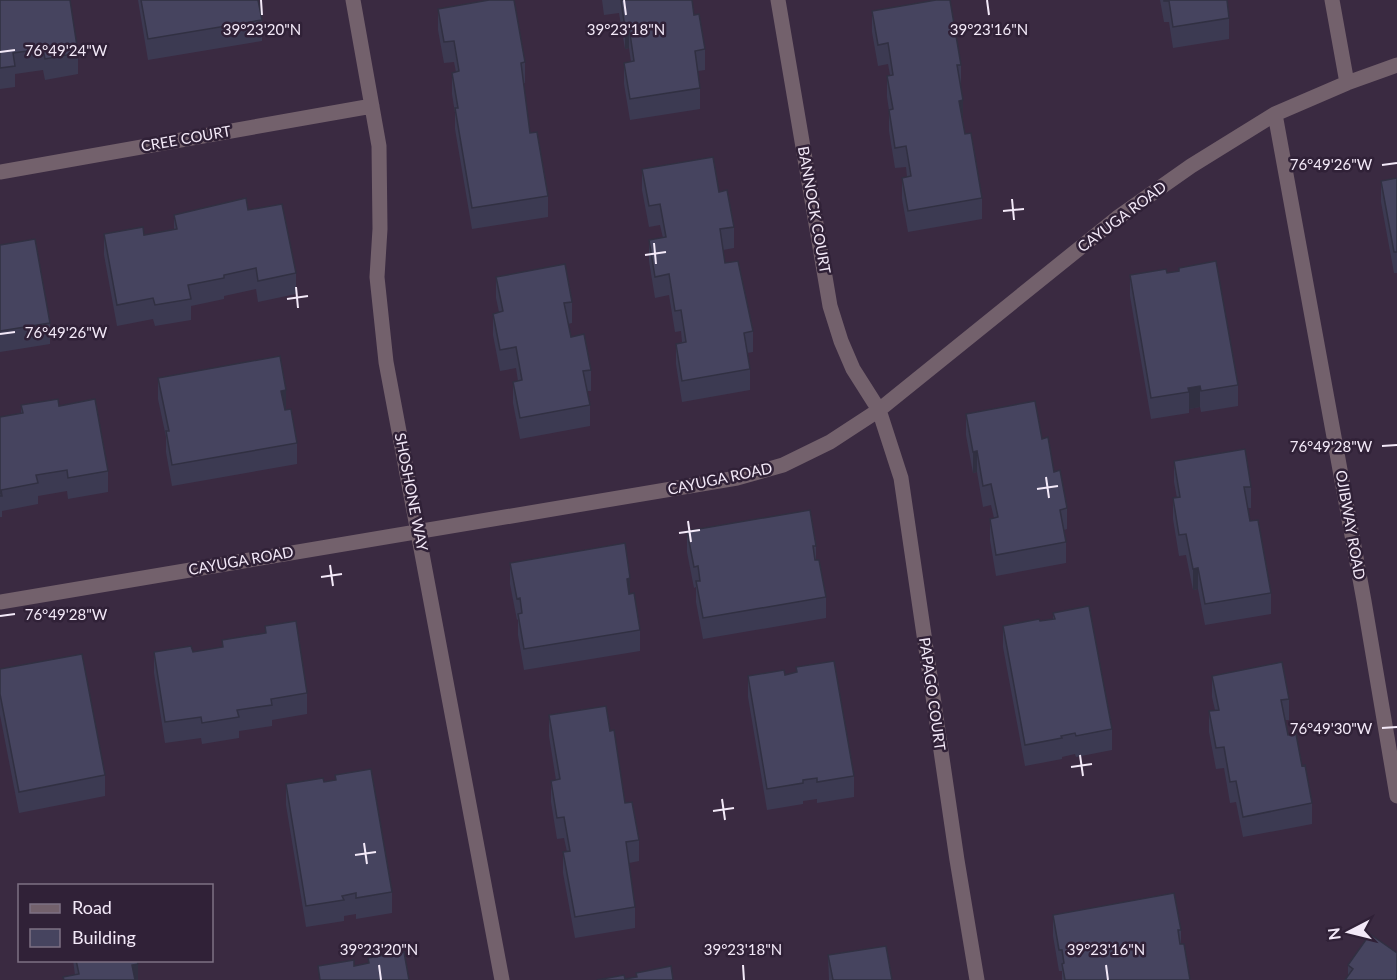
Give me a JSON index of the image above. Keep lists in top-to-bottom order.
{
  "streets": {
    "street": [
      "CREE COURT",
      "BANNOCK COURT",
      "CAYUGA ROAD",
      "SHOSHONE WAY",
      "OJIBWAY ROAD",
      "PAPAGO COURT"
    ]
  },
  "crossings": [
    ["CREE COURT", "SHOSHONE WAY"],
    ["BANNOCK COURT", "CAYUGA ROAD"],
    ["BANNOCK COURT", "PAPAGO COURT"],
    ["CAYUGA ROAD", "SHOSHONE WAY"],
    ["CAYUGA ROAD", "OJIBWAY ROAD"],
    ["CAYUGA ROAD", "PAPAGO COURT"]
  ],
  "legend": ["Road", "Building"],
  "north": "left",
  "coordinates": [
    "39°23'20\"N",
    "39°23'18\"N",
    "39°23'16\"N",
    "76°49'24\"W",
    "76°49'26\"W",
    "76°49'28\"W",
    "76°49'30\"W"
  ]
}
